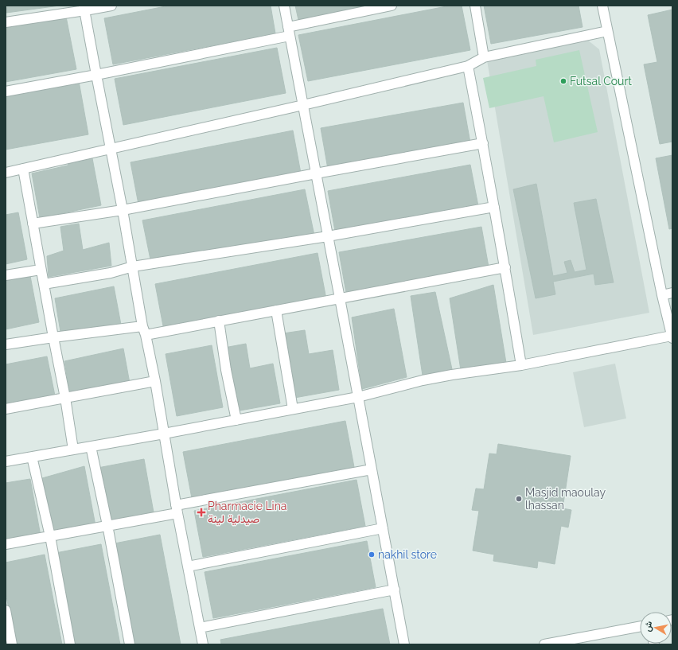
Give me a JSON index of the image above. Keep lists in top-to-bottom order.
{
  "places": {
    "other": ["Futsal Court", "Masjid maoulay lhassan", "nakhil store"],
    "health": ["Pharmacie Lina صيدلية لينة"]
  },
  "north": "left"
}
